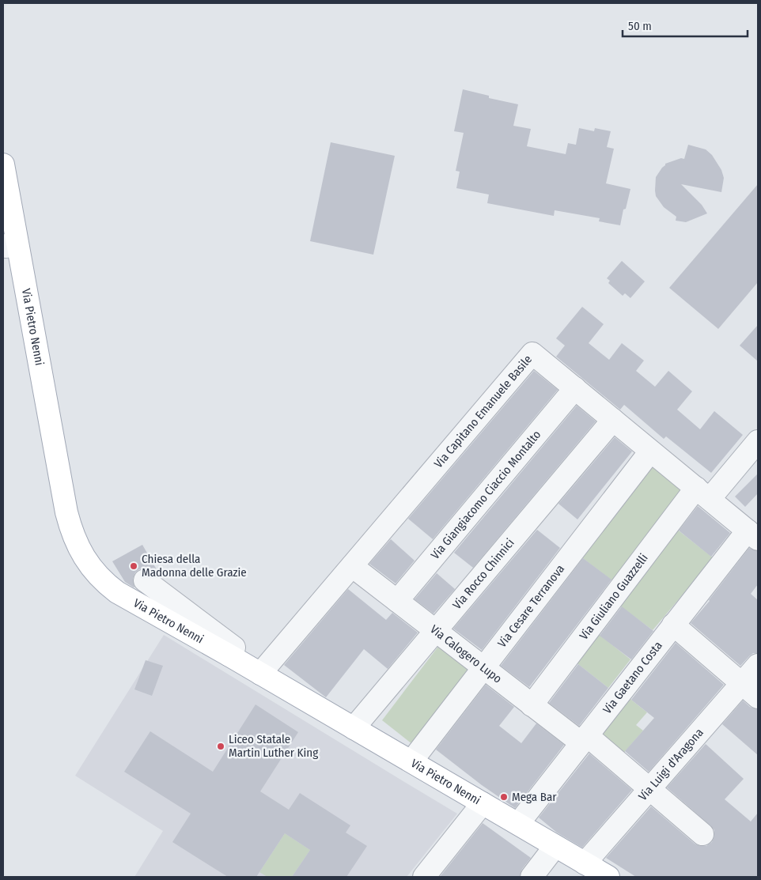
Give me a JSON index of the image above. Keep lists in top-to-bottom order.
{
  "streets": {
    "main road": ["Via Pietro Nenni"],
    "street": [
      "Via Capitano Emanuele Basile",
      "Via Giangiacomo Ciaccio Montalto",
      "Via Rocco Chinnici",
      "Via Giuliano Guazzelli",
      "Via Cesare Terranova",
      "Via Calogero Lupo",
      "Via Gaetano Costa",
      "Via Luigi d'Aragona"
    ]
  },
  "crossings": [
    ["Via Pietro Nenni", "Via Capitano Emanuele Basile"],
    ["Via Pietro Nenni", "Via Rocco Chinnici"],
    ["Via Pietro Nenni", "Via Cesare Terranova"],
    ["Via Pietro Nenni", "Via Gaetano Costa"],
    ["Via Pietro Nenni", "Via Luigi d'Aragona"],
    ["Via Capitano Emanuele Basile", "Via Giangiacomo Ciaccio Montalto"],
    ["Via Capitano Emanuele Basile", "Via Rocco Chinnici"],
    ["Via Capitano Emanuele Basile", "Via Giuliano Guazzelli"],
    ["Via Capitano Emanuele Basile", "Via Cesare Terranova"],
    ["Via Capitano Emanuele Basile", "Via Calogero Lupo"],
    ["Via Capitano Emanuele Basile", "Via Gaetano Costa"],
    ["Via Giangiacomo Ciaccio Montalto", "Via Calogero Lupo"],
    ["Via Rocco Chinnici", "Via Calogero Lupo"],
    ["Via Giuliano Guazzelli", "Via Calogero Lupo"],
    ["Via Cesare Terranova", "Via Calogero Lupo"],
    ["Via Calogero Lupo", "Via Gaetano Costa"],
    ["Via Calogero Lupo", "Via Luigi d'Aragona"]
  ],
  "places": ["Chiesa della Madonna delle Grazie", "Liceo Statale Martin Luther King", "Mega Bar"],
  "scale_bar": "50 m"
}
